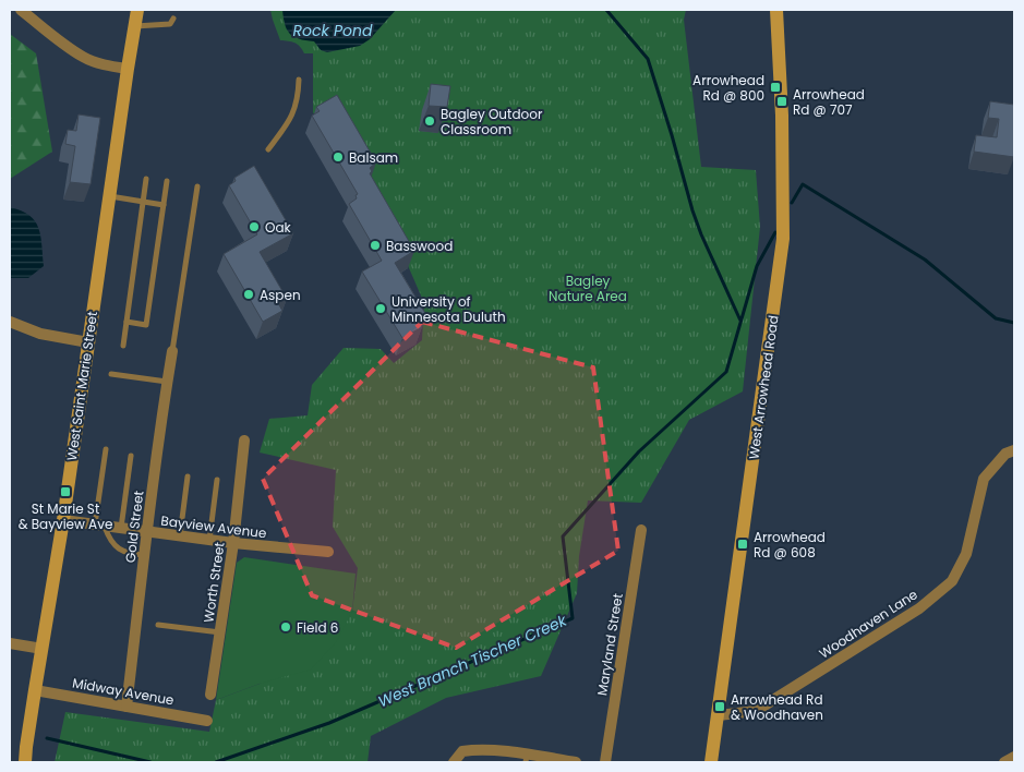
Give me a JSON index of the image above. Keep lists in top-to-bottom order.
{
  "streets": {
    "street": [
      "West Saint Marie Street",
      "West Arrowhead Road",
      "Gold Street",
      "Bayview Avenue",
      "Worth Street",
      "Woodhaven Lane",
      "Maryland Street",
      "Midway Avenue"
    ]
  },
  "crossings": [
    ["West Saint Marie Street", "Bayview Avenue"],
    ["West Saint Marie Street", "Midway Avenue"],
    ["West Arrowhead Road", "Woodhaven Lane"],
    ["Gold Street", "Bayview Avenue"],
    ["Gold Street", "Midway Avenue"],
    ["Bayview Avenue", "Worth Street"]
  ],
  "water": ["Rock Pond", "West Branch Tischer Creek"],
  "parks": ["Bagley Nature Area"],
  "places": {
    "transit": [
      "Arrowhead Rd @ 800",
      "Arrowhead Rd @ 707",
      "St Marie St & Bayview Ave",
      "Arrowhead Rd @ 608",
      "Arrowhead Rd & Woodhaven"
    ],
    "other": [
      "Bagley Outdoor Classroom",
      "Balsam",
      "Oak",
      "Basswood",
      "Aspen",
      "University of Minnesota Duluth",
      "Field 6"
    ]
  }
}
